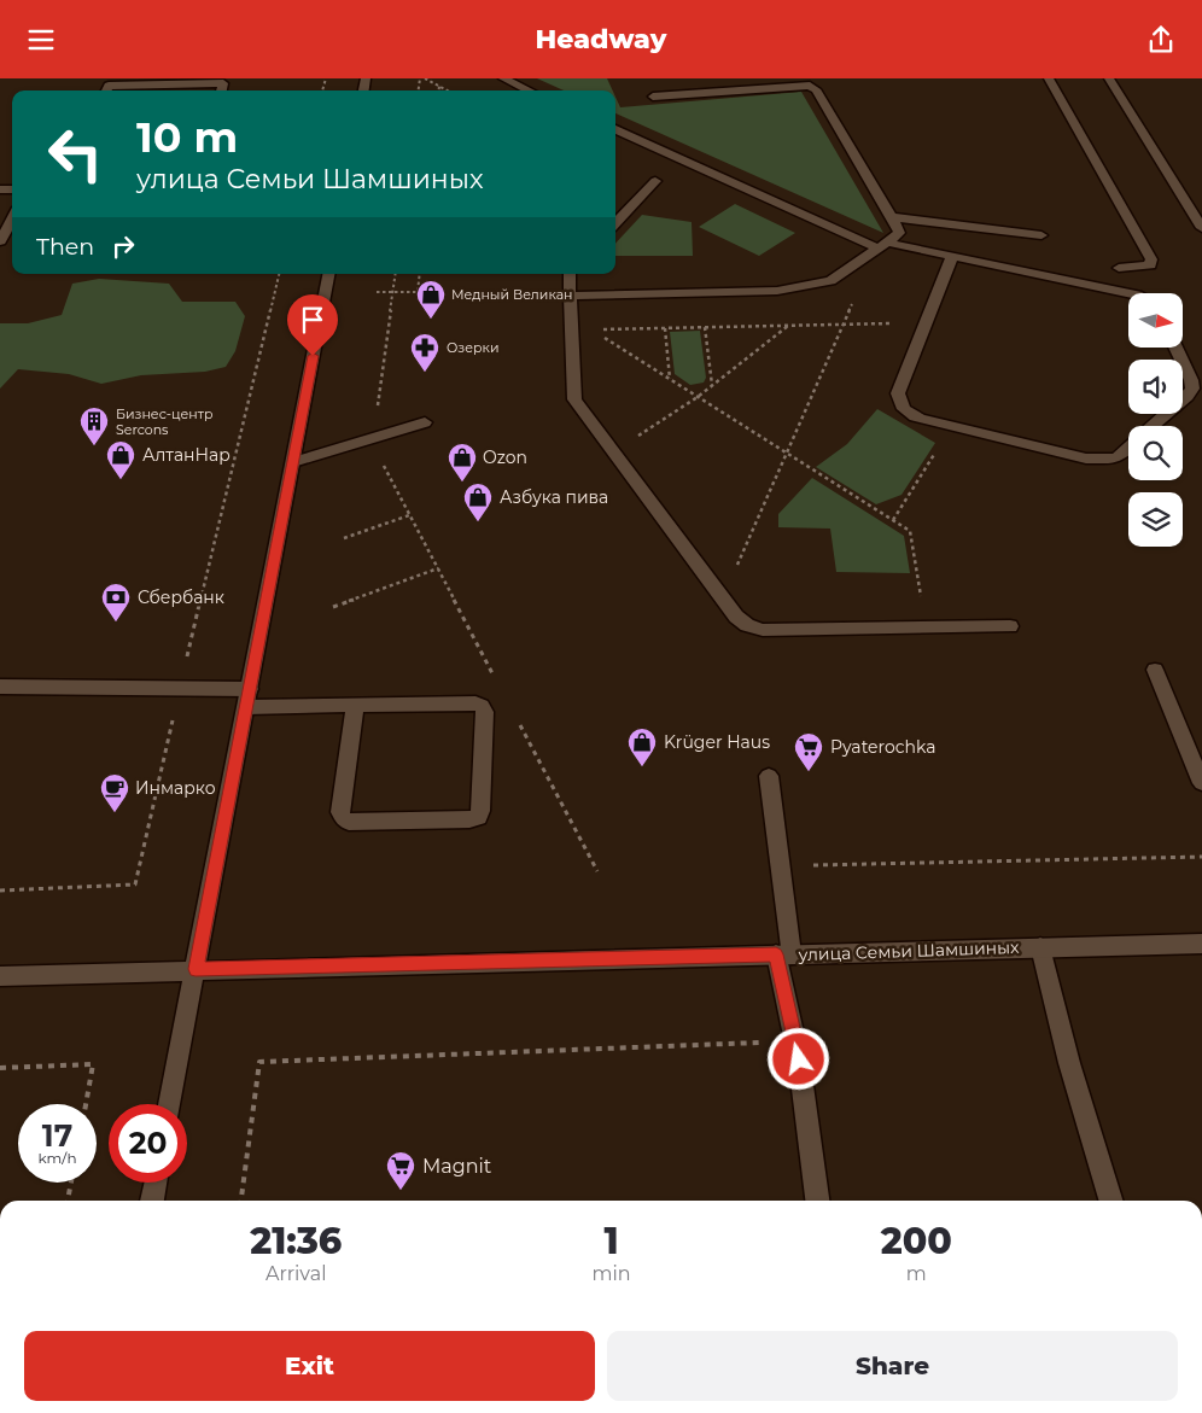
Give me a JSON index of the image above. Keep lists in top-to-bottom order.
{
  "streets": {
    "street": ["улица Семьи Шамшиных"]
  },
  "places": {
    "shop": [
      "Медный Великан",
      "АлтанНар",
      "Ozon",
      "Азбука пива",
      "Krüger Haus"
    ],
    "pharmacy": ["Озерки"],
    "building": ["Бизнес-центр Sercons"],
    "bank": ["Сбербанк"],
    "supermarket": ["Pyaterochka", "Magnit"],
    "cafe": ["Инмарко"]
  },
  "north": "right",
  "page": {
    "header": "Headway",
    "turn": ["10 m", "улица Семьи Шамшиных"],
    "then": "Then",
    "speed": "17 km/h",
    "limit": "20",
    "eta": [
      "21:36",
      "Arrival",
      "1",
      "min",
      "200",
      "m"
    ],
    "buttons": ["Exit", "Share"]
  }
}
